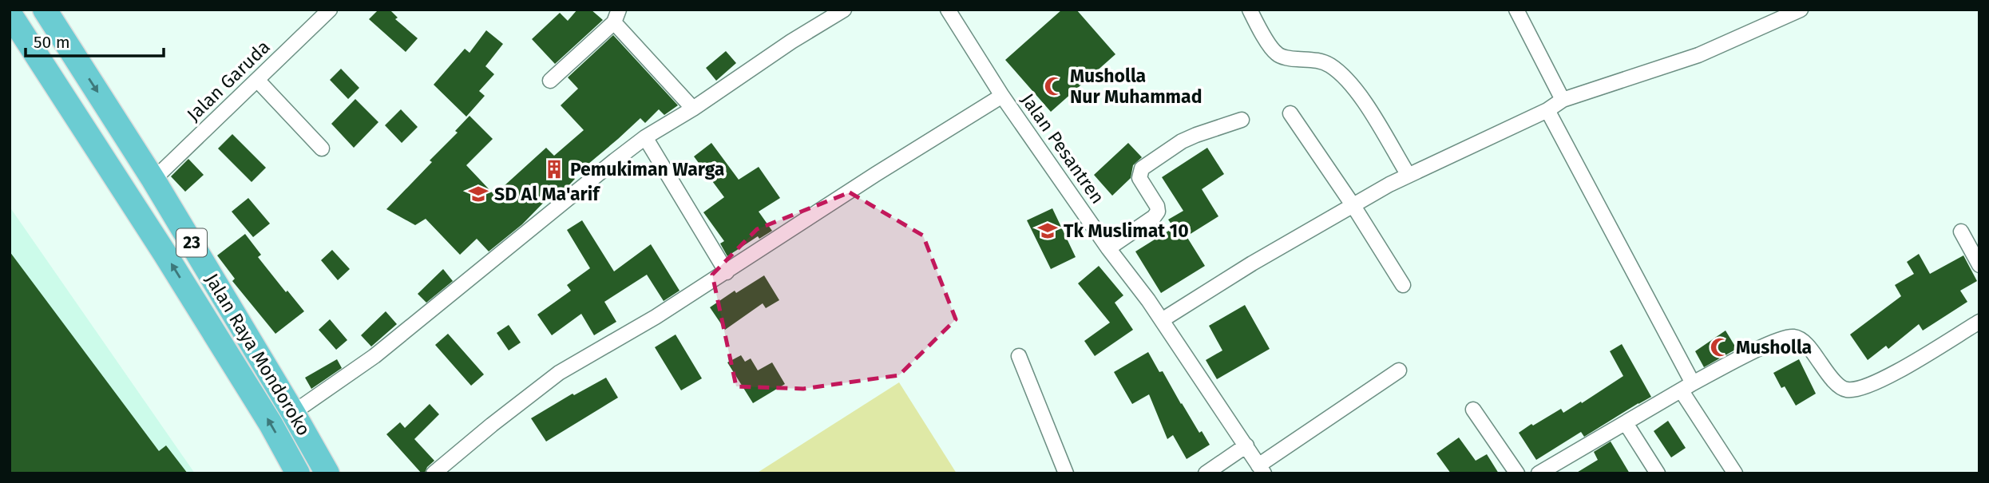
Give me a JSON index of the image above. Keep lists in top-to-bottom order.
{
  "streets": {
    "highway": ["23", "Jalan Raya Mondoroko"],
    "street": ["Jalan Garuda", "Jalan Pesantren"]
  },
  "crossings": [
    ["Jalan Garuda", "Jalan Raya Mondoroko"]
  ],
  "places": {
    "mosque": ["Musholla Nur Muhammad", "Musholla"],
    "building": ["Pemukiman Warga"],
    "school or university": ["SD Al Ma'arif", "Tk Muslimat 10"]
  },
  "scale_bar": "50 m"
}
